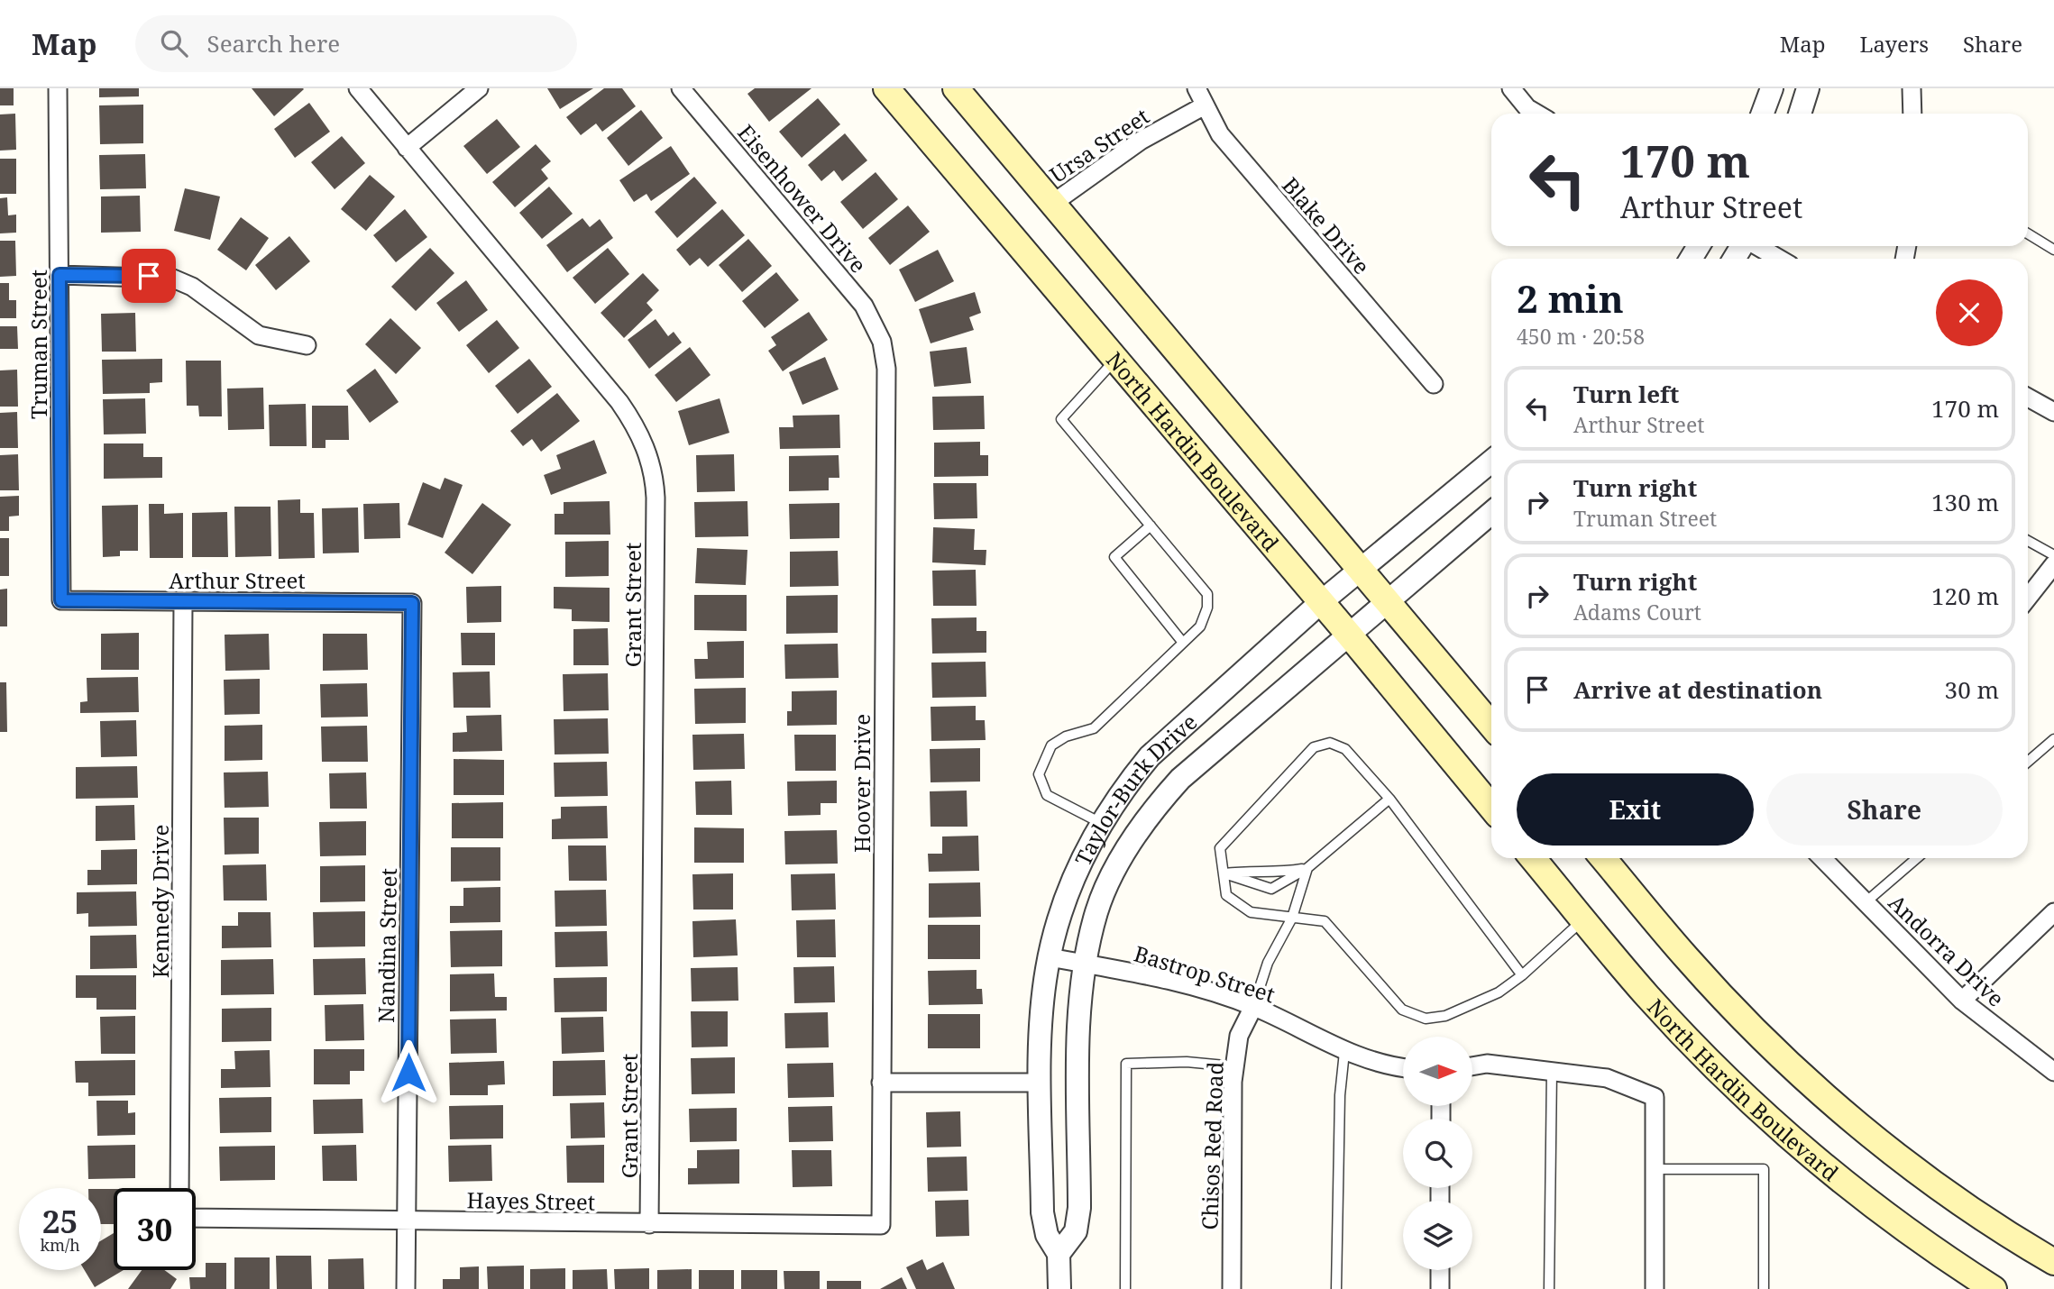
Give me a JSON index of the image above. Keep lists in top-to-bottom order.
{
  "streets": {
    "main road": ["North Hardin Boulevard"],
    "street": [
      "Ursa Street",
      "Eisenhower Drive",
      "Blake Drive",
      "Truman Street",
      "Arthur Street",
      "Grant Street",
      "Hoover Drive",
      "Taylor-Burk Drive",
      "Kennedy Drive",
      "Nandina Street",
      "Andorra Drive",
      "Bastrop Street",
      "Chisos Red Road",
      "Hayes Street"
    ]
  },
  "crossings": [
    ["Ursa Street", "Blake Drive"],
    ["Eisenhower Drive", "Hoover Drive"],
    ["Truman Street", "Arthur Street"],
    ["North Hardin Boulevard", "Taylor-Burk Drive"],
    ["Arthur Street", "Kennedy Drive"],
    ["Arthur Street", "Nandina Street"],
    ["Grant Street", "Hayes Street"],
    ["Hoover Drive", "Hayes Street"],
    ["Taylor-Burk Drive", "Bastrop Street"],
    ["Nandina Street", "Hayes Street"],
    ["Bastrop Street", "Chisos Red Road"]
  ],
  "north": "right",
  "page": {
    "header": "Map",
    "search": "Search here",
    "nav": ["Map", "Layers", "Share"],
    "turn": ["170 m", "Arthur Street"],
    "heading": ["2 min", "450 m · 20:58"],
    "list": [
      {
        "name": "Turn left",
        "note": "Arthur Street",
        "value": "170 m"
      },
      {
        "name": "Turn right",
        "note": "Truman Street",
        "value": "130 m"
      },
      {
        "name": "Turn right",
        "note": "Adams Court",
        "value": "120 m"
      },
      {
        "name": "Arrive at destination",
        "value": "30 m"
      }
    ],
    "buttons": ["Exit", "Share"],
    "speed": "25 km/h",
    "limit": "30"
  }
}
